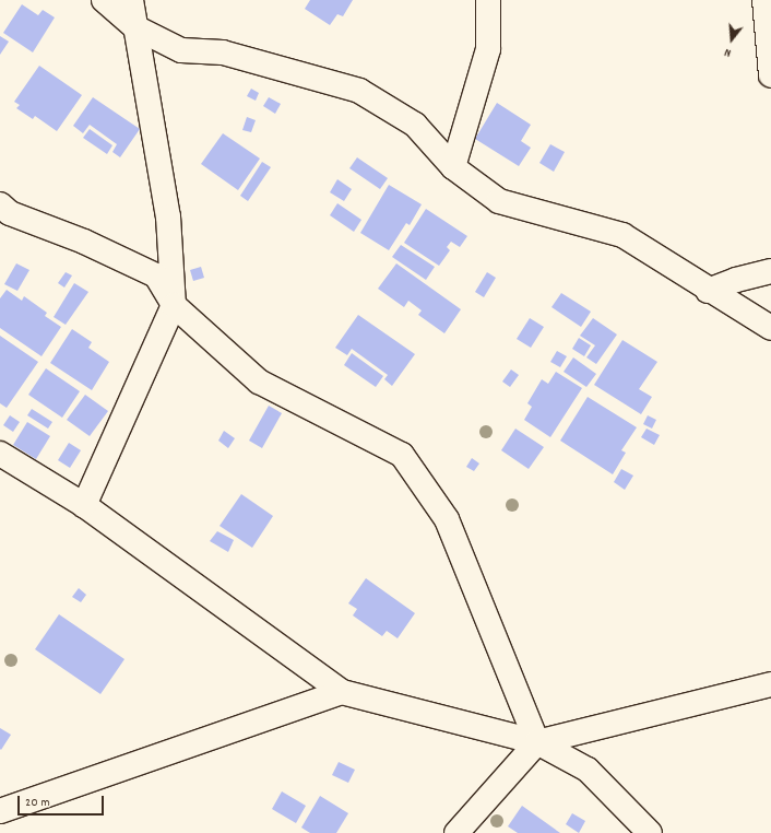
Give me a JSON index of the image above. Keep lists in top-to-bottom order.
{
  "scale_bar": "20 m",
  "north": "bottom"
}
